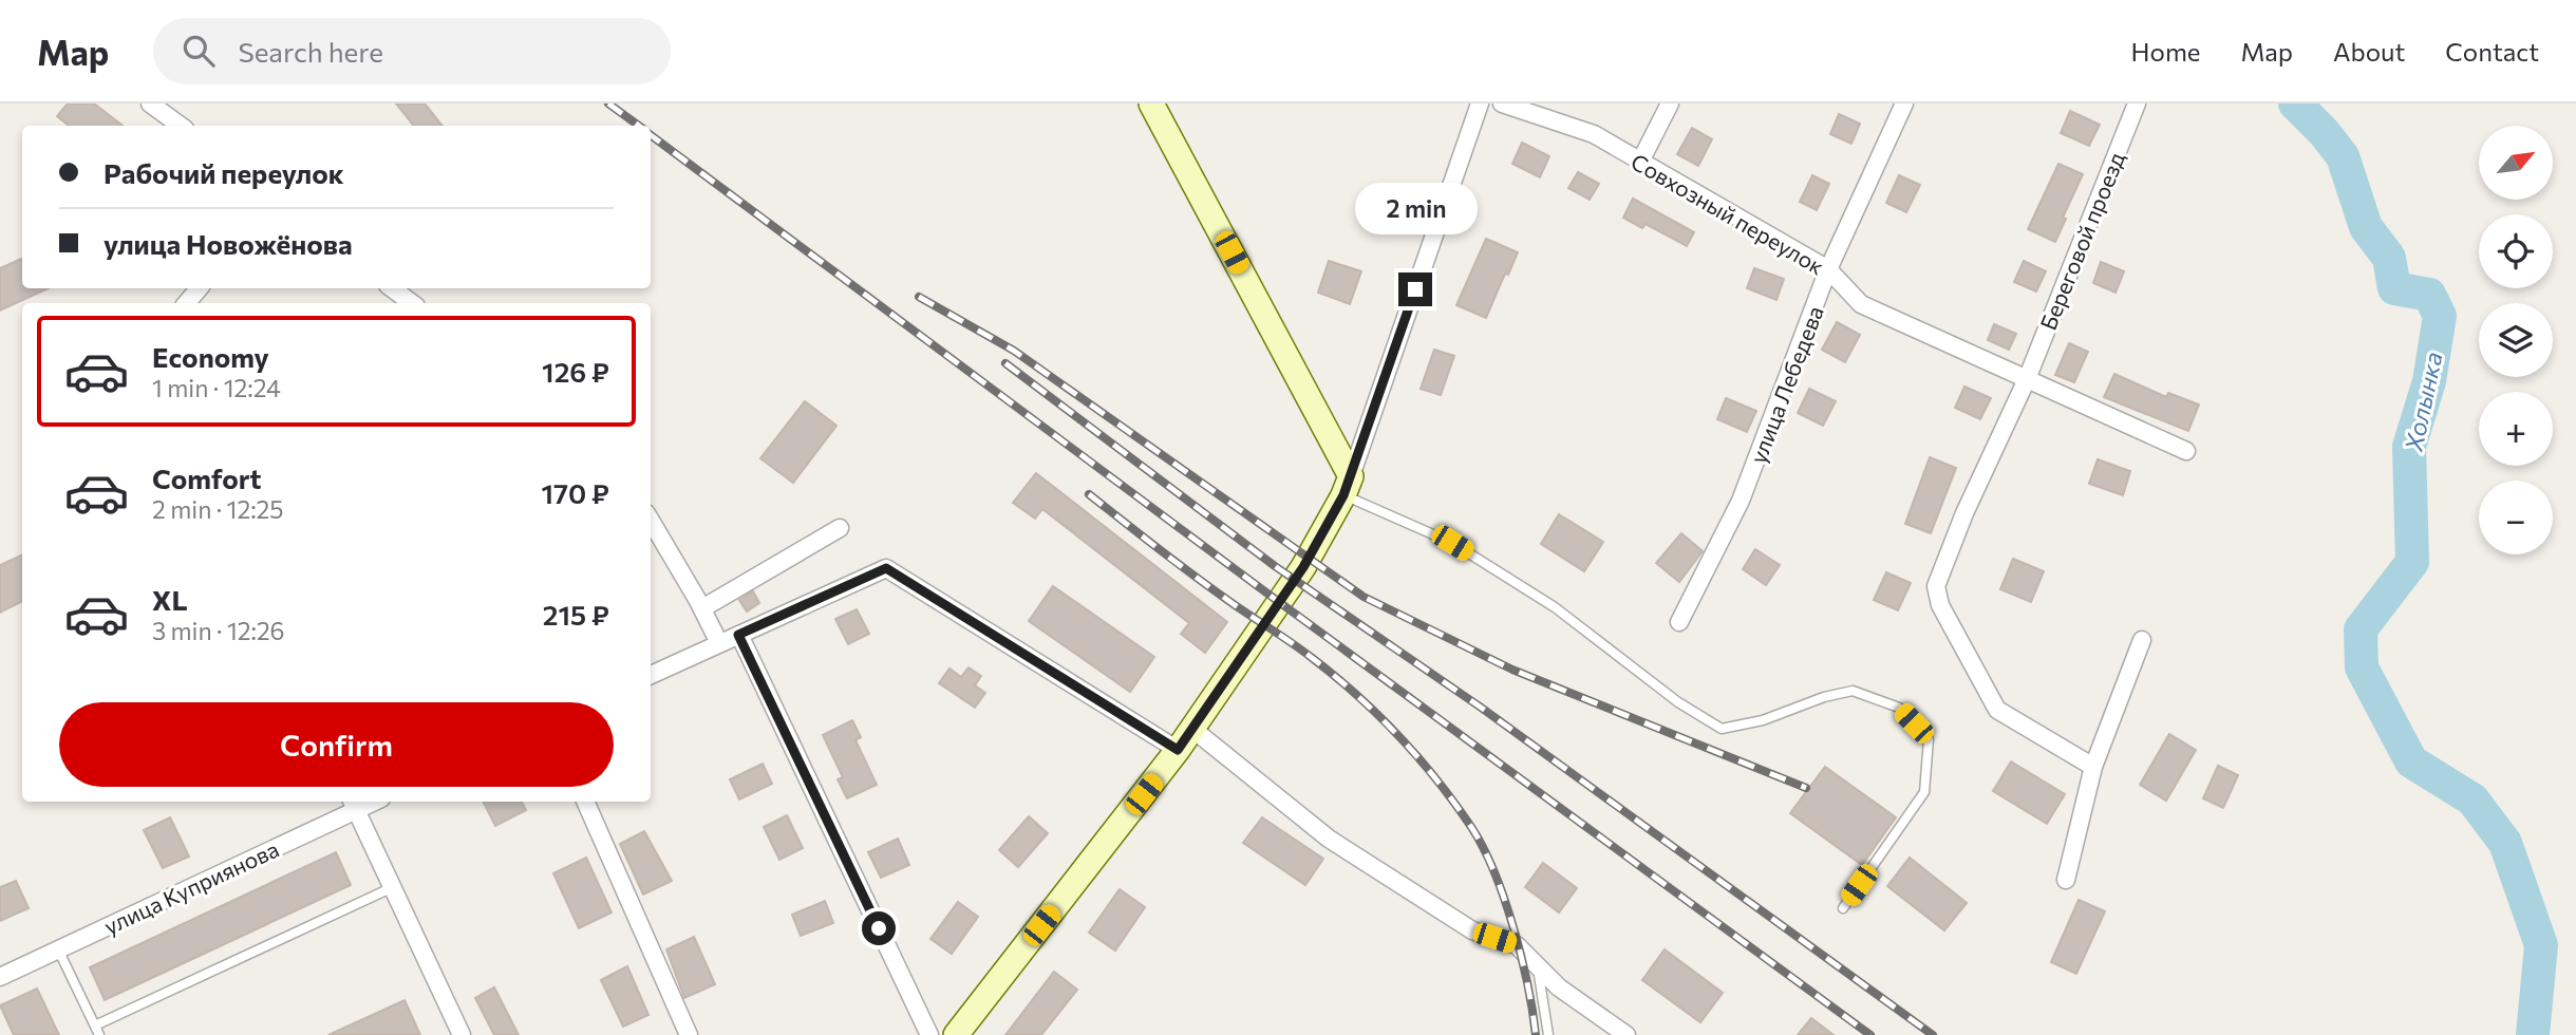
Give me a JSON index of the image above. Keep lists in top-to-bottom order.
{
  "streets": {
    "street": [
      "Совхозный переулок",
      "Береговой проезд",
      "улица Лебедева",
      "улица Куприянова"
    ]
  },
  "crossings": [
    ["Совхозный переулок", "Береговой проезд"],
    ["Совхозный переулок", "улица Лебедева"]
  ],
  "water": ["Холынка"],
  "north": "top right",
  "page": {
    "header": "Map",
    "search": "Search here",
    "nav": [
      "Home",
      "Map",
      "About",
      "Contact"
    ],
    "map_buttons": ["+", "−"],
    "banner": ["Рабочий переулок", "улица Новожёнова"],
    "bubble": "2 min",
    "list": [
      {
        "name": "Economy",
        "note": "1 min · 12:24",
        "value": "126 ₽"
      },
      {
        "name": "Comfort",
        "note": "2 min · 12:25",
        "value": "170 ₽"
      },
      {
        "name": "XL",
        "note": "3 min · 12:26",
        "value": "215 ₽"
      }
    ],
    "buttons": "Confirm"
  }
}
